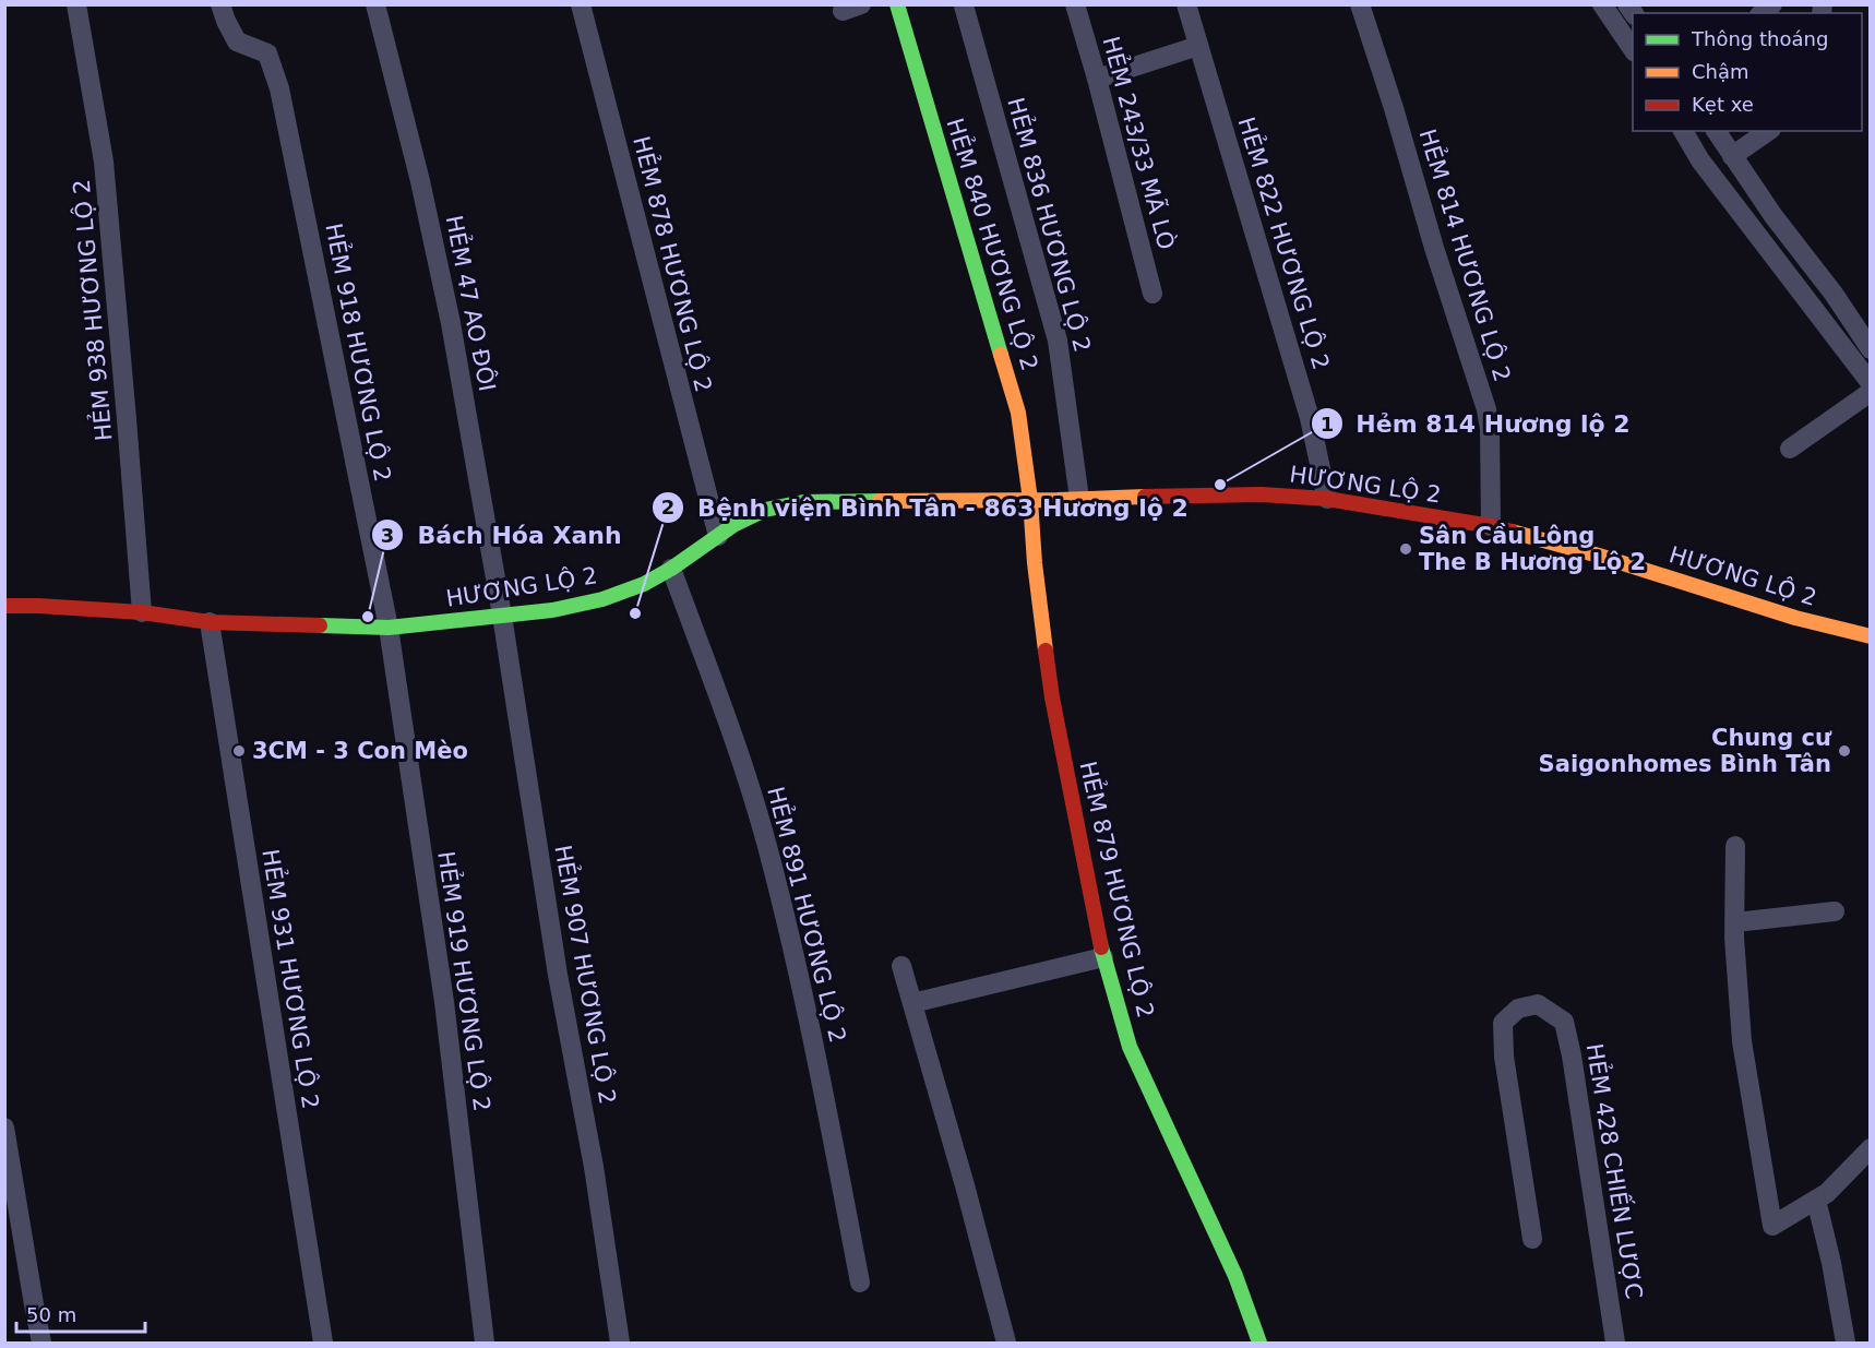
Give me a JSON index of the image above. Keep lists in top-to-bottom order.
{
  "streets": {
    "main road": ["HẺM 840 HƯƠNG LỘ 2", "HƯƠNG LỘ 2", "HẺM 879 HƯƠNG LỘ 2"],
    "street": [
      "HẺM 243/33 MÃ LÒ",
      "HẺM 836 HƯƠNG LỘ 2",
      "HẺM 822 HƯƠNG LỘ 2",
      "HẺM 814 HƯƠNG LỘ 2",
      "HẺM 878 HƯƠNG LỘ 2",
      "HẺM 47 AO ĐÔI",
      "HẺM 938 HƯƠNG LỘ 2",
      "HẺM 918 HƯƠNG LỘ 2",
      "HẺM 891 HƯƠNG LỘ 2",
      "HẺM 907 HƯƠNG LỘ 2",
      "HẺM 931 HƯƠNG LỘ 2",
      "HẺM 919 HƯƠNG LỘ 2",
      "HẺM 428 CHIẾN LƯỢC"
    ]
  },
  "crossings": [
    ["HẺM 836 HƯƠNG LỘ 2", "HƯƠNG LỘ 2"],
    ["HẺM 822 HƯƠNG LỘ 2", "HƯƠNG LỘ 2"],
    ["HẺM 840 HƯƠNG LỘ 2", "HƯƠNG LỘ 2"],
    ["HẺM 840 HƯƠNG LỘ 2", "HẺM 879 HƯƠNG LỘ 2"],
    ["HẺM 814 HƯƠNG LỘ 2", "HƯƠNG LỘ 2"],
    ["HẺM 878 HƯƠNG LỘ 2", "HƯƠNG LỘ 2"],
    ["HẺM 47 AO ĐÔI", "HƯƠNG LỘ 2"],
    ["HẺM 47 AO ĐÔI", "HẺM 907 HƯƠNG LỘ 2"],
    ["HẺM 938 HƯƠNG LỘ 2", "HƯƠNG LỘ 2"],
    ["HẺM 918 HƯƠNG LỘ 2", "HƯƠNG LỘ 2"],
    ["HẺM 918 HƯƠNG LỘ 2", "HẺM 919 HƯƠNG LỘ 2"],
    ["HƯƠNG LỘ 2", "HẺM 879 HƯƠNG LỘ 2"],
    ["HƯƠNG LỘ 2", "HẺM 891 HƯƠNG LỘ 2"],
    ["HƯƠNG LỘ 2", "HẺM 907 HƯƠNG LỘ 2"],
    ["HƯƠNG LỘ 2", "HẺM 931 HƯƠNG LỘ 2"],
    ["HƯƠNG LỘ 2", "HẺM 919 HƯƠNG LỘ 2"]
  ],
  "places": [
    "Hẻm 814 Hương lộ 2",
    "Sân Cầu Lông The B Hương Lộ 2",
    "Bệnh viện Bình Tân - 863 Hương lộ 2",
    "Bách Hóa Xanh",
    "3CM - 3 Con Mèo",
    "Chung cư Saigonhomes Bình Tân"
  ],
  "legend": ["Thông thoáng", "Chậm", "Kẹt xe"],
  "scale_bar": "50 m"
}
